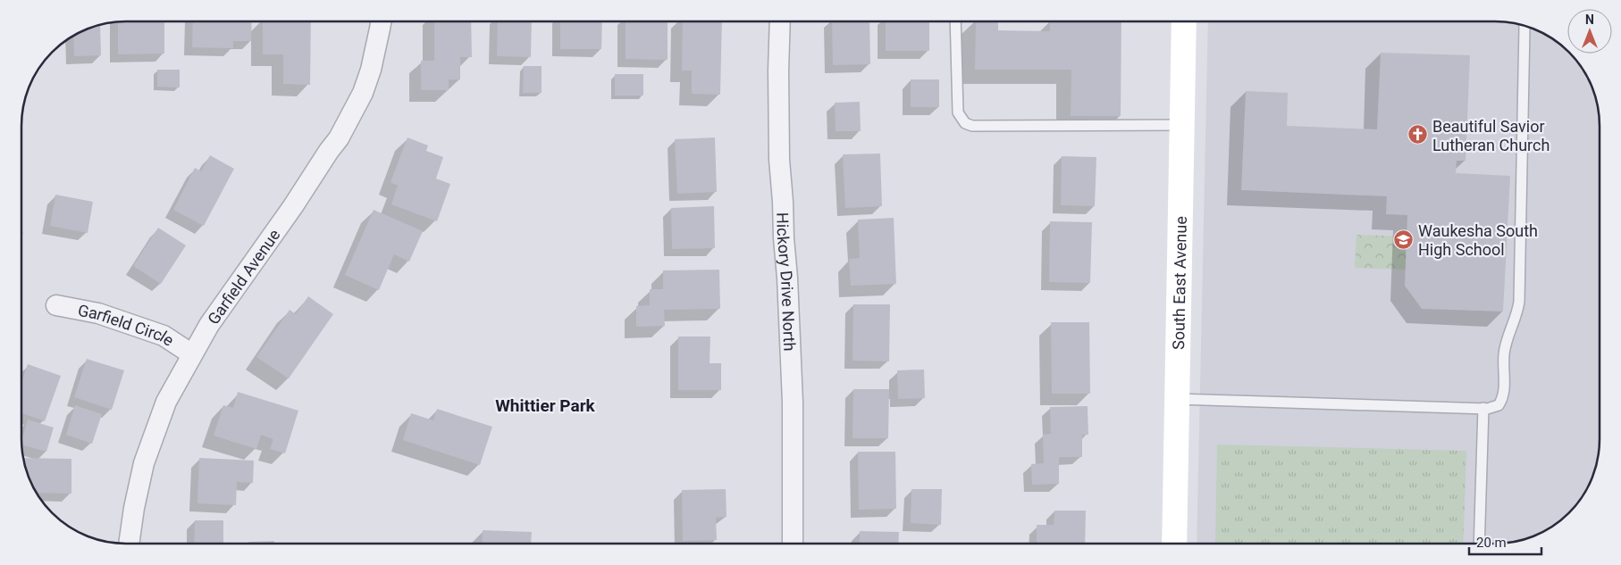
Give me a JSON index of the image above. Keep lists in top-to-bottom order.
{
  "streets": {
    "main road": ["South East Avenue"],
    "street": ["Garfield Avenue", "Hickory Drive North", "Garfield Circle"]
  },
  "crossings": [
    ["Garfield Avenue", "Garfield Circle"]
  ],
  "districts": ["Whittier Park"],
  "places": {
    "church": ["Beautiful Savior Lutheran Church"],
    "school or university": ["Waukesha South High School"]
  },
  "scale_bar": "20 m",
  "north": "top"
}
